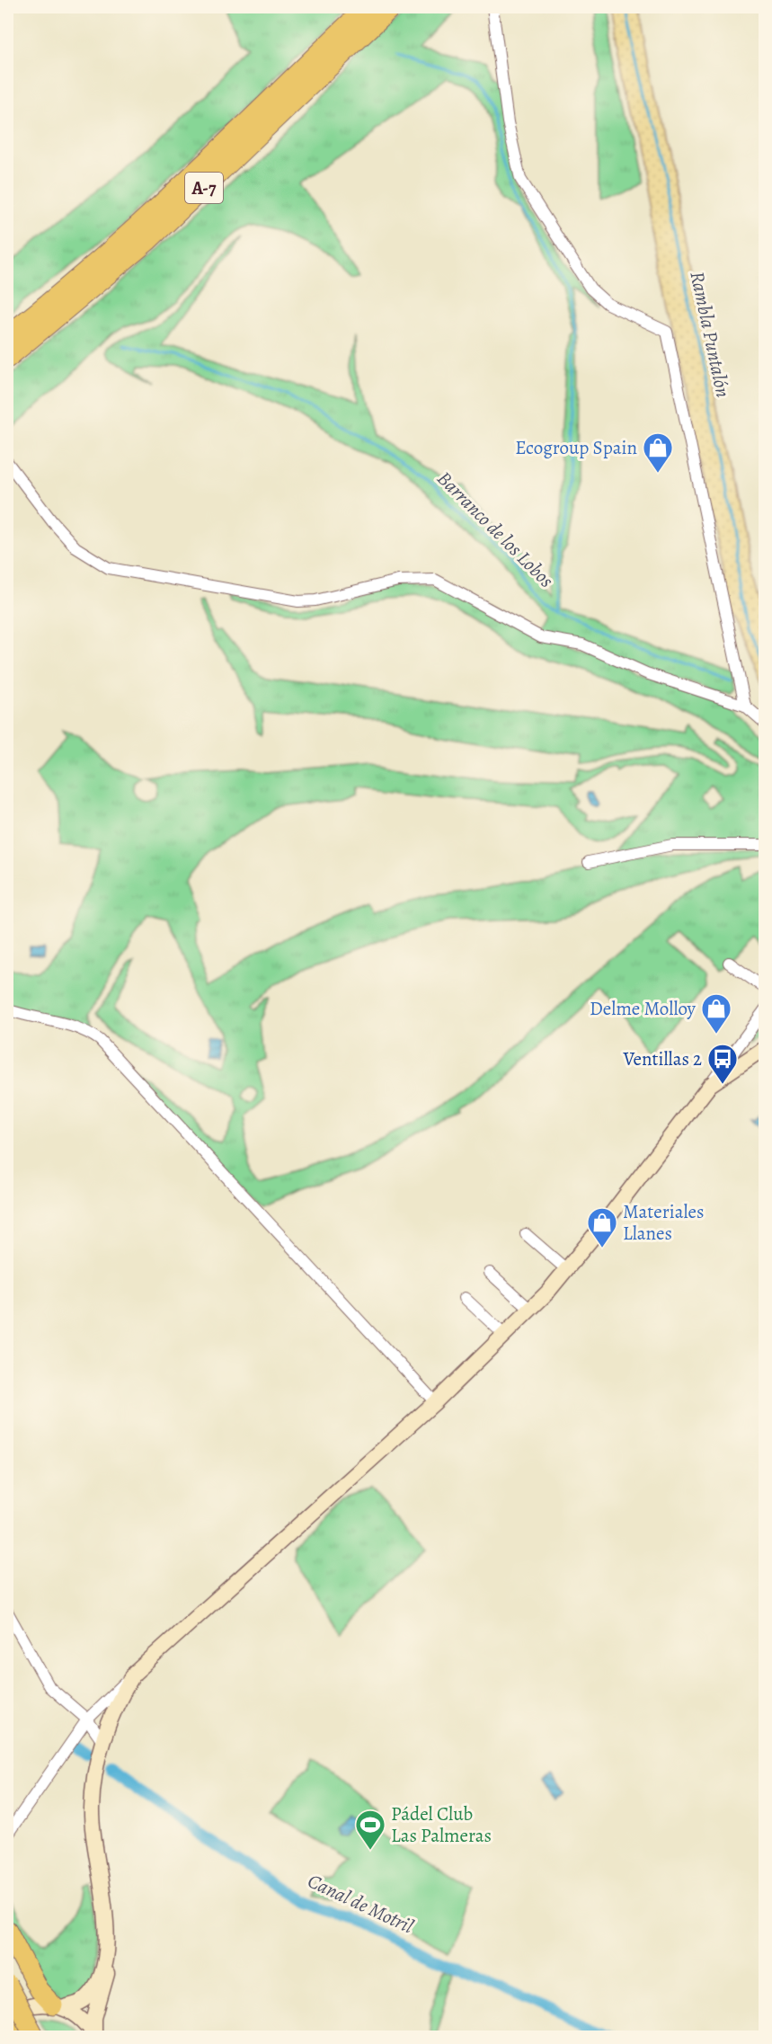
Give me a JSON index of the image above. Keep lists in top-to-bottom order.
{
  "streets": {
    "highway": ["A-7"]
  },
  "water": ["Rambla Puntalón", "Barranco de los Lobos", "Canal de Motril"],
  "places": {
    "shop": ["Ecogroup Spain", "Delme Molloy", "Materiales Llanes"],
    "bus stop": ["Ventillas 2"],
    "sports": ["Pádel Club Las Palmeras"]
  }
}
